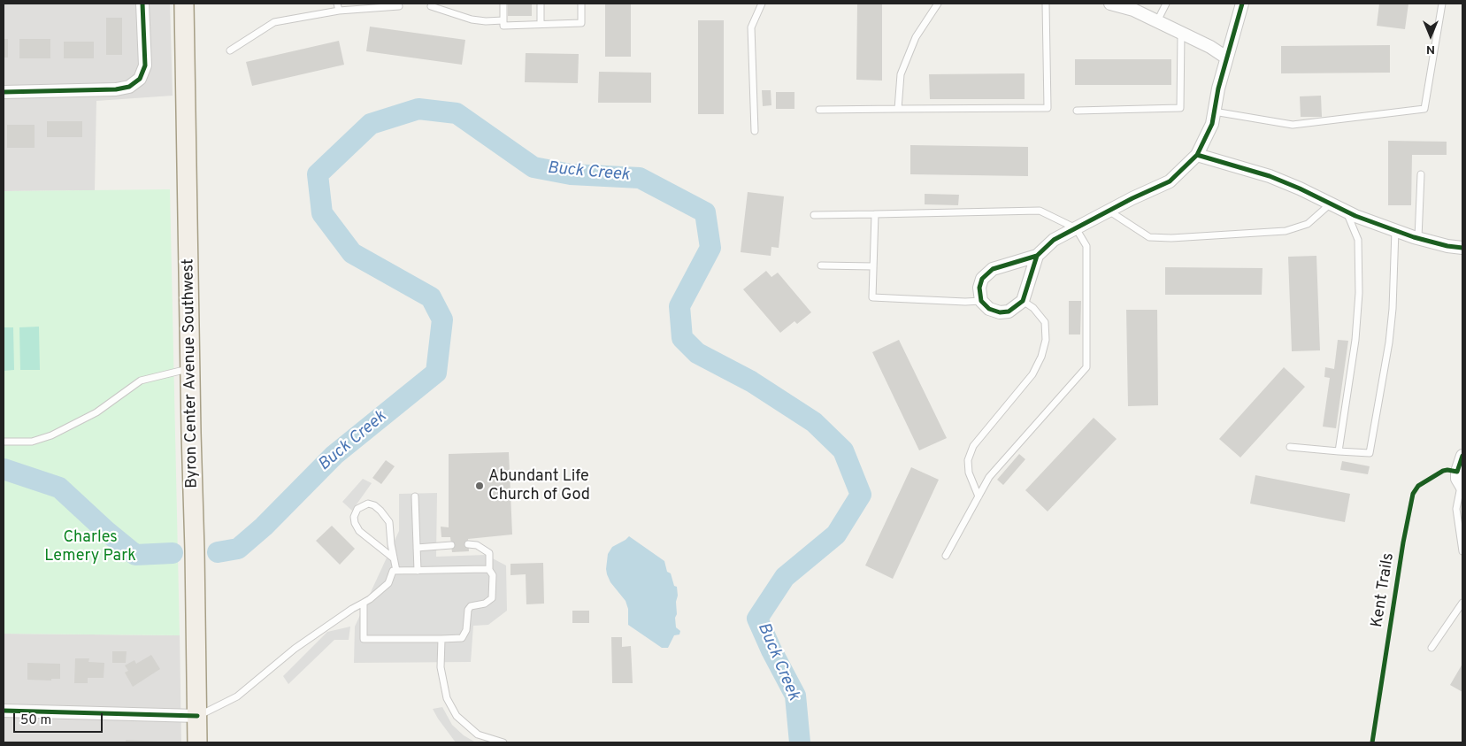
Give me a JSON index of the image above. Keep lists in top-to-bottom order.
{
  "streets": {
    "main road": ["Byron Center Avenue Southwest"],
    "cycle path": ["Kent Trails"]
  },
  "water": ["Buck Creek"],
  "parks": ["Charles Lemery Park"],
  "places": ["Abundant Life Church of God"],
  "scale_bar": "50 m",
  "north": "bottom"
}
